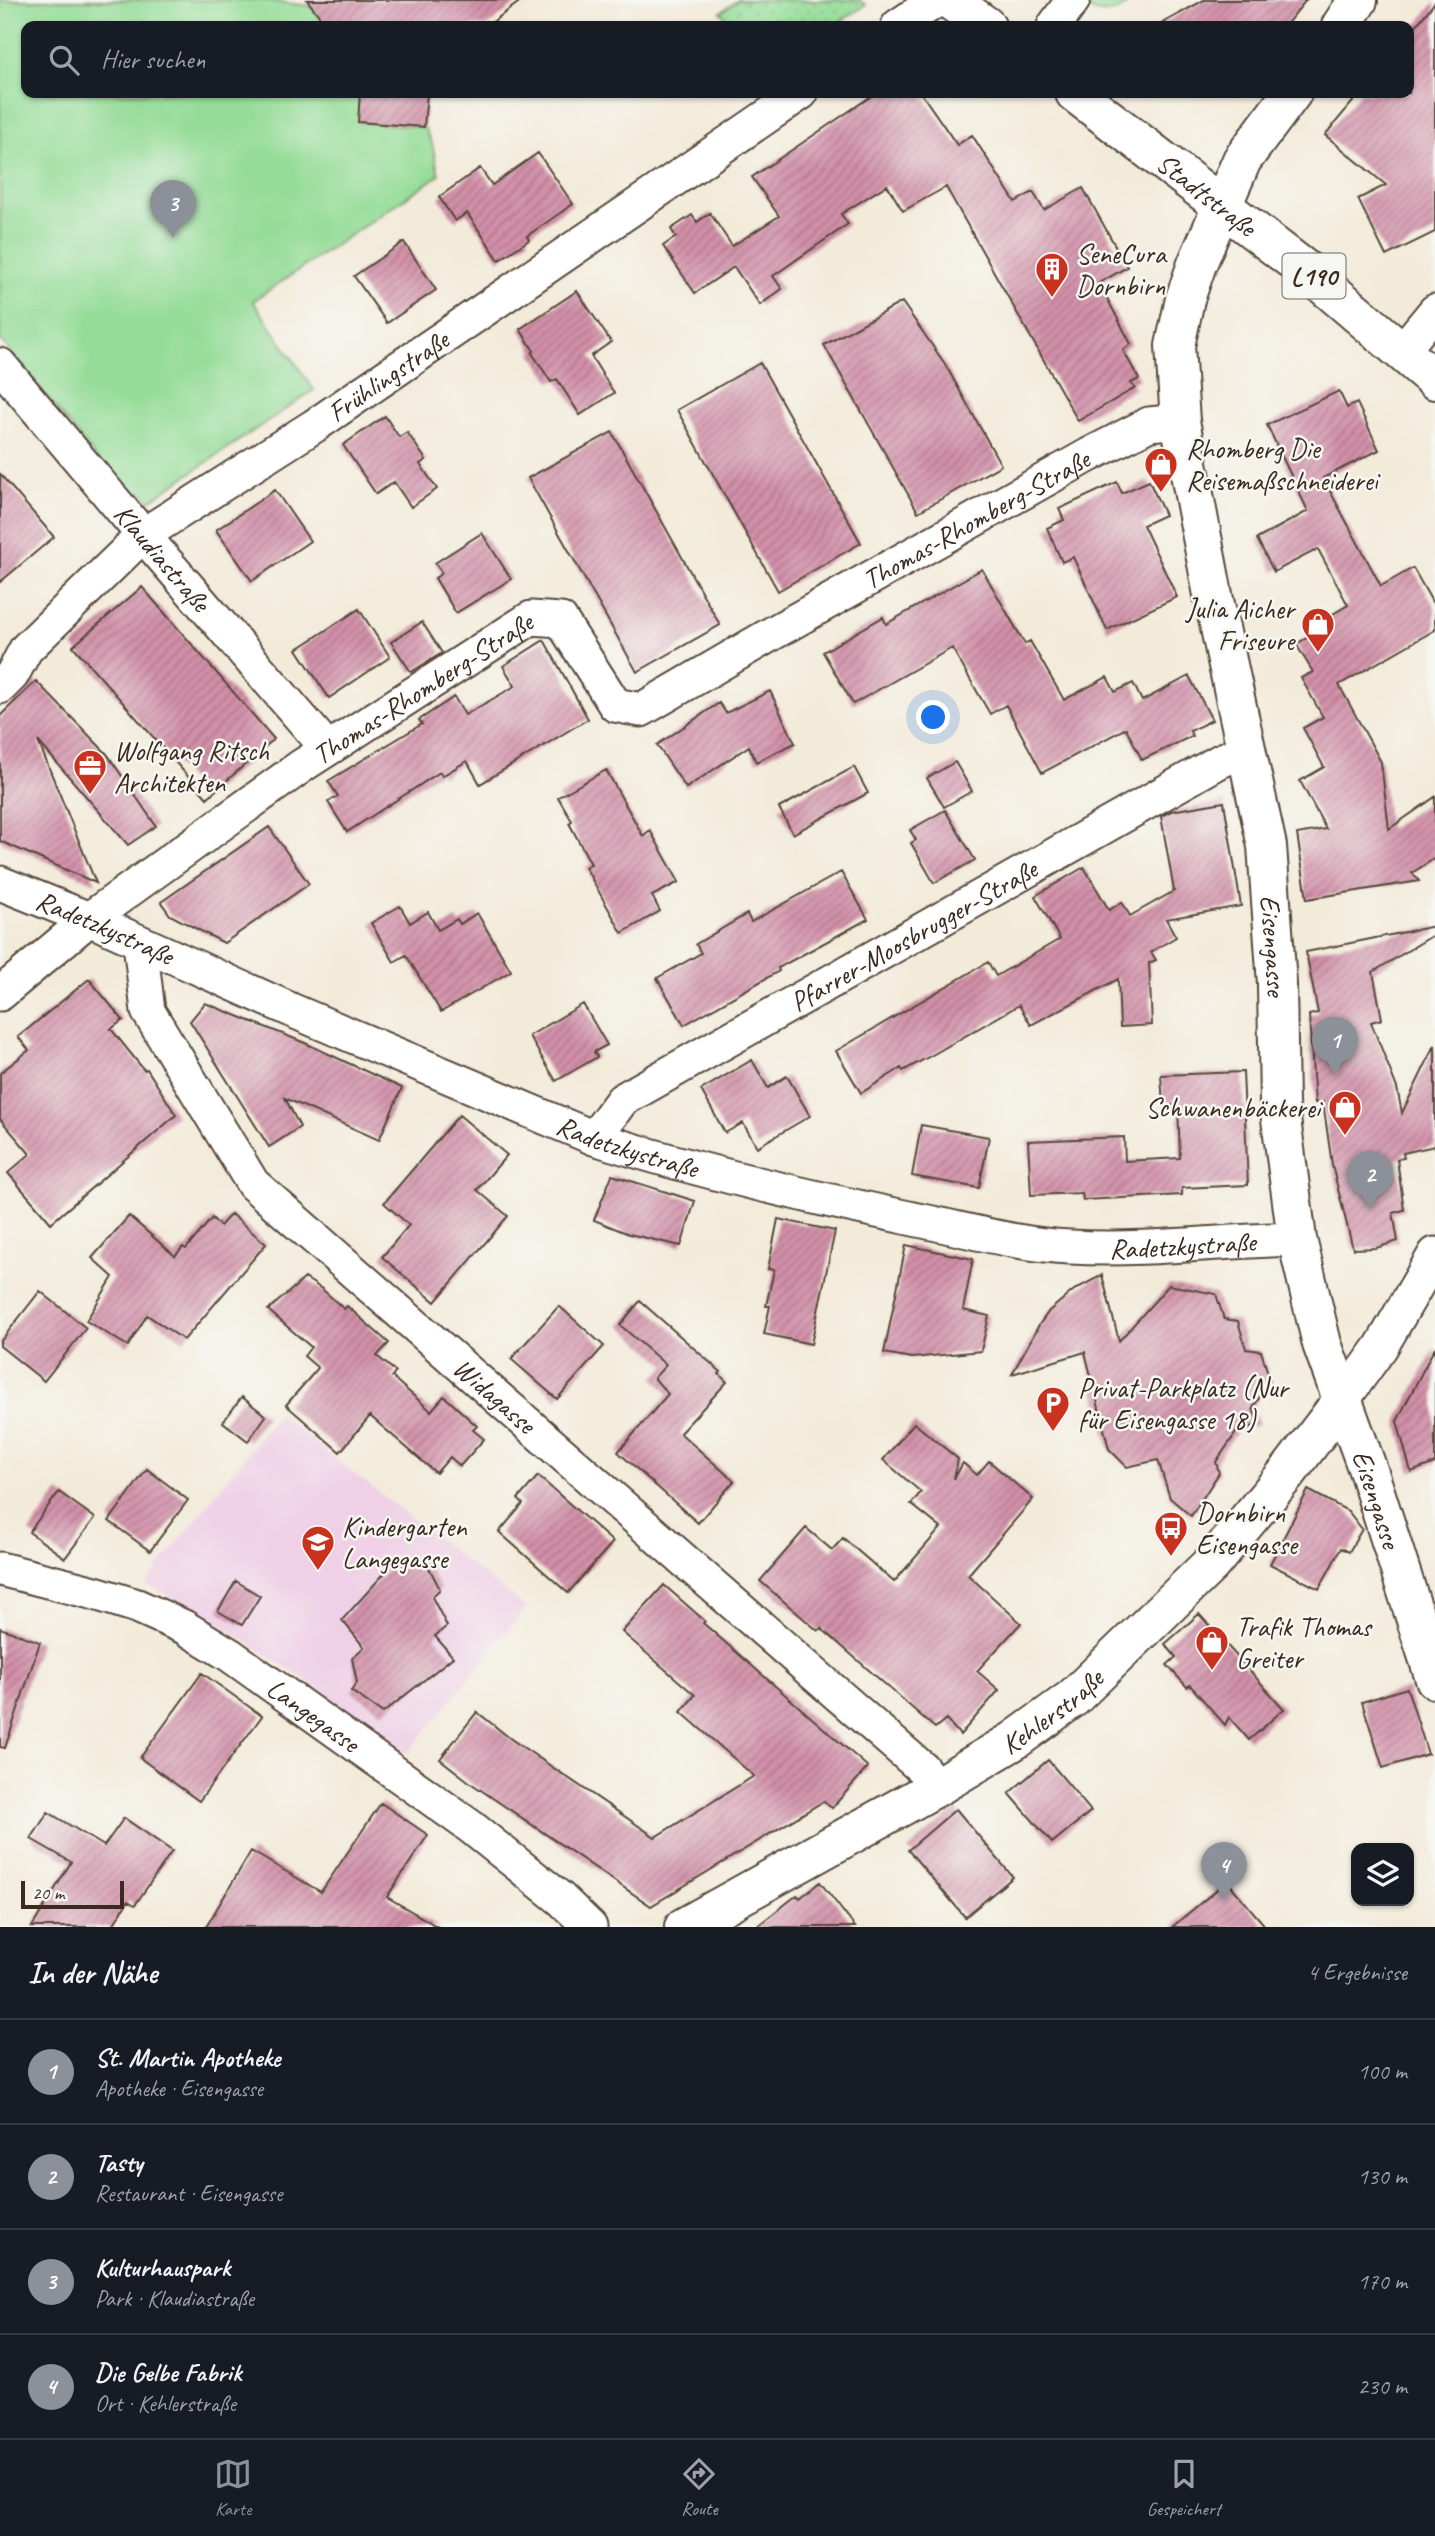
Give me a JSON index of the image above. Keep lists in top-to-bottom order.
{
  "streets": {
    "main road": [
      "Stadtstraße",
      "L190",
      "Eisengasse",
      "Kehlerstraße"
    ],
    "street": [
      "Frühlingstraße",
      "Thomas-Rhomberg-Straße",
      "Klaudiastraße",
      "Radetzkystraße",
      "Pfarrer-Moosbrugger-Straße",
      "Widagasse",
      "Langegasse"
    ]
  },
  "crossings": [
    ["Stadtstraße", "Eisengasse"],
    ["Frühlingstraße", "Klaudiastraße"],
    ["Thomas-Rhomberg-Straße", "Klaudiastraße"],
    ["Thomas-Rhomberg-Straße", "Radetzkystraße"],
    ["Thomas-Rhomberg-Straße", "Eisengasse"],
    ["Radetzkystraße", "Pfarrer-Moosbrugger-Straße"],
    ["Radetzkystraße", "Eisengasse"],
    ["Radetzkystraße", "Widagasse"],
    ["Pfarrer-Moosbrugger-Straße", "Eisengasse"],
    ["Eisengasse", "Kehlerstraße"],
    ["Widagasse", "Kehlerstraße"]
  ],
  "places": {
    "building": ["SeneCura Dornbirn"],
    "shop": [
      "Rhomberg Die Reisemaßschneiderei",
      "Julia Aicher Friseure",
      "Schwanenbäckerei",
      "Trafik Thomas Greiter"
    ],
    "office": ["Wolfgang Ritsch Architekten"],
    "parking": ["Privat-Parkplatz (Nur für Eisengasse 18)"],
    "bus stop": ["Dornbirn Eisengasse"],
    "school or university": ["Kindergarten Langegasse"]
  },
  "scale_bar": "20 m",
  "page": {
    "search": "Hier suchen",
    "pins": [
      "3",
      "1",
      "2",
      "4"
    ],
    "scale": "20 m",
    "heading": ["In der Nähe", "4 Ergebnisse"],
    "list": [
      {
        "mark": "1",
        "name": "St. Martin Apotheke",
        "note": "Apotheke · Eisengasse",
        "value": "100 m"
      },
      {
        "mark": "2",
        "name": "Tasty",
        "note": "Restaurant · Eisengasse",
        "value": "130 m"
      },
      {
        "mark": "3",
        "name": "Kulturhauspark",
        "note": "Park · Klaudiastraße",
        "value": "170 m"
      },
      {
        "mark": "4",
        "name": "Die Gelbe Fabrik",
        "note": "Ort · Kehlerstraße",
        "value": "230 m"
      }
    ],
    "nav": ["Karte", "Route", "Gespeichert"]
  }
}
